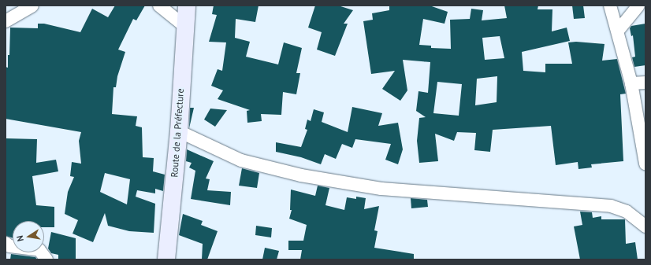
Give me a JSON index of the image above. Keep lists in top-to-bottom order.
{
  "streets": {
    "street": ["Route de la Préfecture"]
  },
  "north": "left"
}
